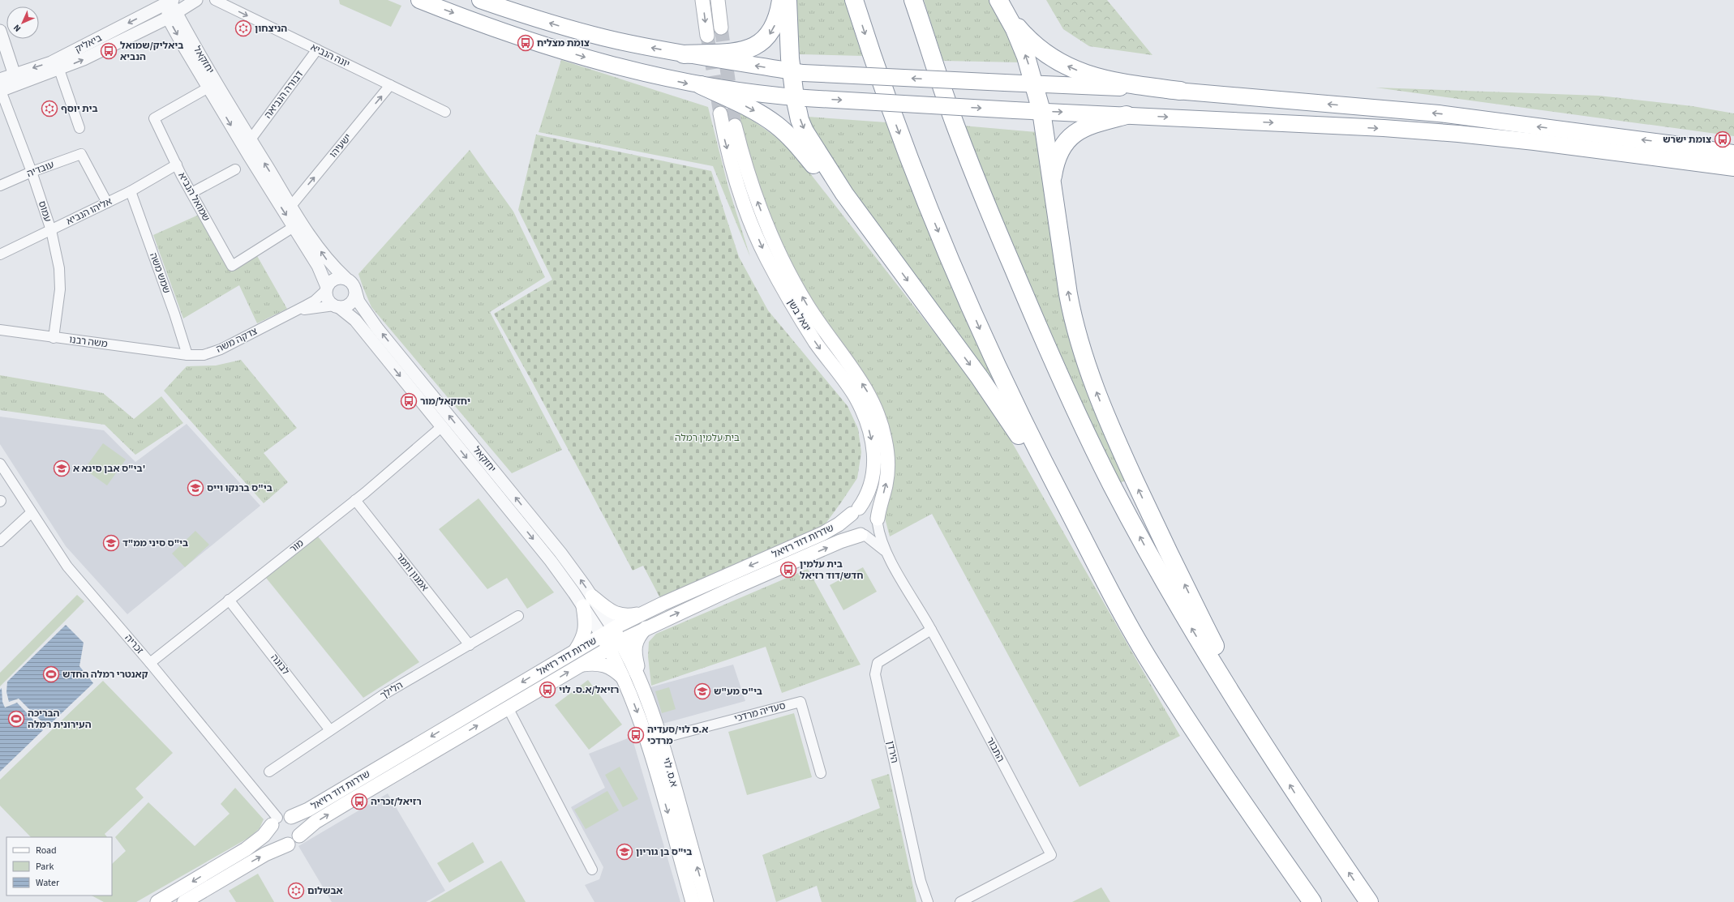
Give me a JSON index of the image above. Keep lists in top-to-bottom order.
{
  "streets": {
    "main road": ["יגאל בשן", "שדרות דוד רזיאל", "א.ס. לוי"],
    "street": [
      "ביאליק",
      "יונה הנביא",
      "יחזקאל",
      "דבורה הנביאה",
      "ישעיהו",
      "עובדיה",
      "שמואל הנביא",
      "עמוס",
      "אליהו הנביא",
      "שמש משה",
      "צדקה משה",
      "משה רבנו",
      "מור",
      "אמנון ותמר",
      "זכריה",
      "לבונה",
      "הלילך",
      "סעדיה מרדכי",
      "התבור",
      "הירדן"
    ]
  },
  "crossings": [
    ["ביאליק", "יחזקאל"],
    ["ביאליק", "עמוס"],
    ["יונה הנביא", "דבורה הנביאה"],
    ["יונה הנביא", "ישעיהו"],
    ["יחזקאל", "דבורה הנביאה"],
    ["יחזקאל", "ישעיהו"],
    ["יחזקאל", "שמואל הנביא"],
    ["יחזקאל", "צדקה משה"],
    ["יחזקאל", "שדרות דוד רזיאל"],
    ["יחזקאל", "מור"],
    ["יחזקאל", "א.ס. לוי"],
    ["עובדיה", "עמוס"],
    ["עובדיה", "אליהו הנביא"],
    ["שמואל הנביא", "אליהו הנביא"],
    ["עמוס", "אליהו הנביא"],
    ["עמוס", "משה רבנו"],
    ["אליהו הנביא", "שמש משה"],
    ["שמש משה", "צדקה משה"],
    ["יגאל בשן", "שדרות דוד רזיאל"],
    ["יגאל בשן", "התבור"],
    ["צדקה משה", "משה רבנו"],
    ["שדרות דוד רזיאל", "זכריה"],
    ["שדרות דוד רזיאל", "התבור"],
    ["שדרות דוד רזיאל", "א.ס. לוי"],
    ["מור", "אמנון ותמר"],
    ["מור", "זכריה"],
    ["מור", "לבונה"],
    ["אמנון ותמר", "הלילך"],
    ["לבונה", "הלילך"],
    ["סעדיה מרדכי", "א.ס. לוי"],
    ["התבור", "הירדן"]
  ],
  "one_way": ["יונה הנביא", "ישעיהו"],
  "parks": ["בית עלמין רמלה"],
  "places": {
    "synagogue": ["הניצחון", "בית יוסף", "אבשלום"],
    "bus stop": [
      "צומת מצליח",
      "ביאליק/שמואל הנביא",
      "צומת ישרש",
      "יחזקאל/מור",
      "בית עלמין חדש/דוד רזיאל",
      "רזיאל/א.ס. לוי",
      "א.ס לוי/סעדיה מרדכי",
      "רזיאל/זכריה"
    ],
    "school or university": [
      "בי\"ס אבן סינא א'",
      "בי\"ס ברנקו וייס",
      "בי\"ס סיני ממ\"ד",
      "בי\"ס מע\"ש",
      "בי\"ס בן גוריון"
    ],
    "sports": ["קאנטרי רמלה החדש", "הבריכה העירונית רמלה"]
  },
  "legend": ["Road", "Park", "Water"],
  "north": "bottom left"
}
